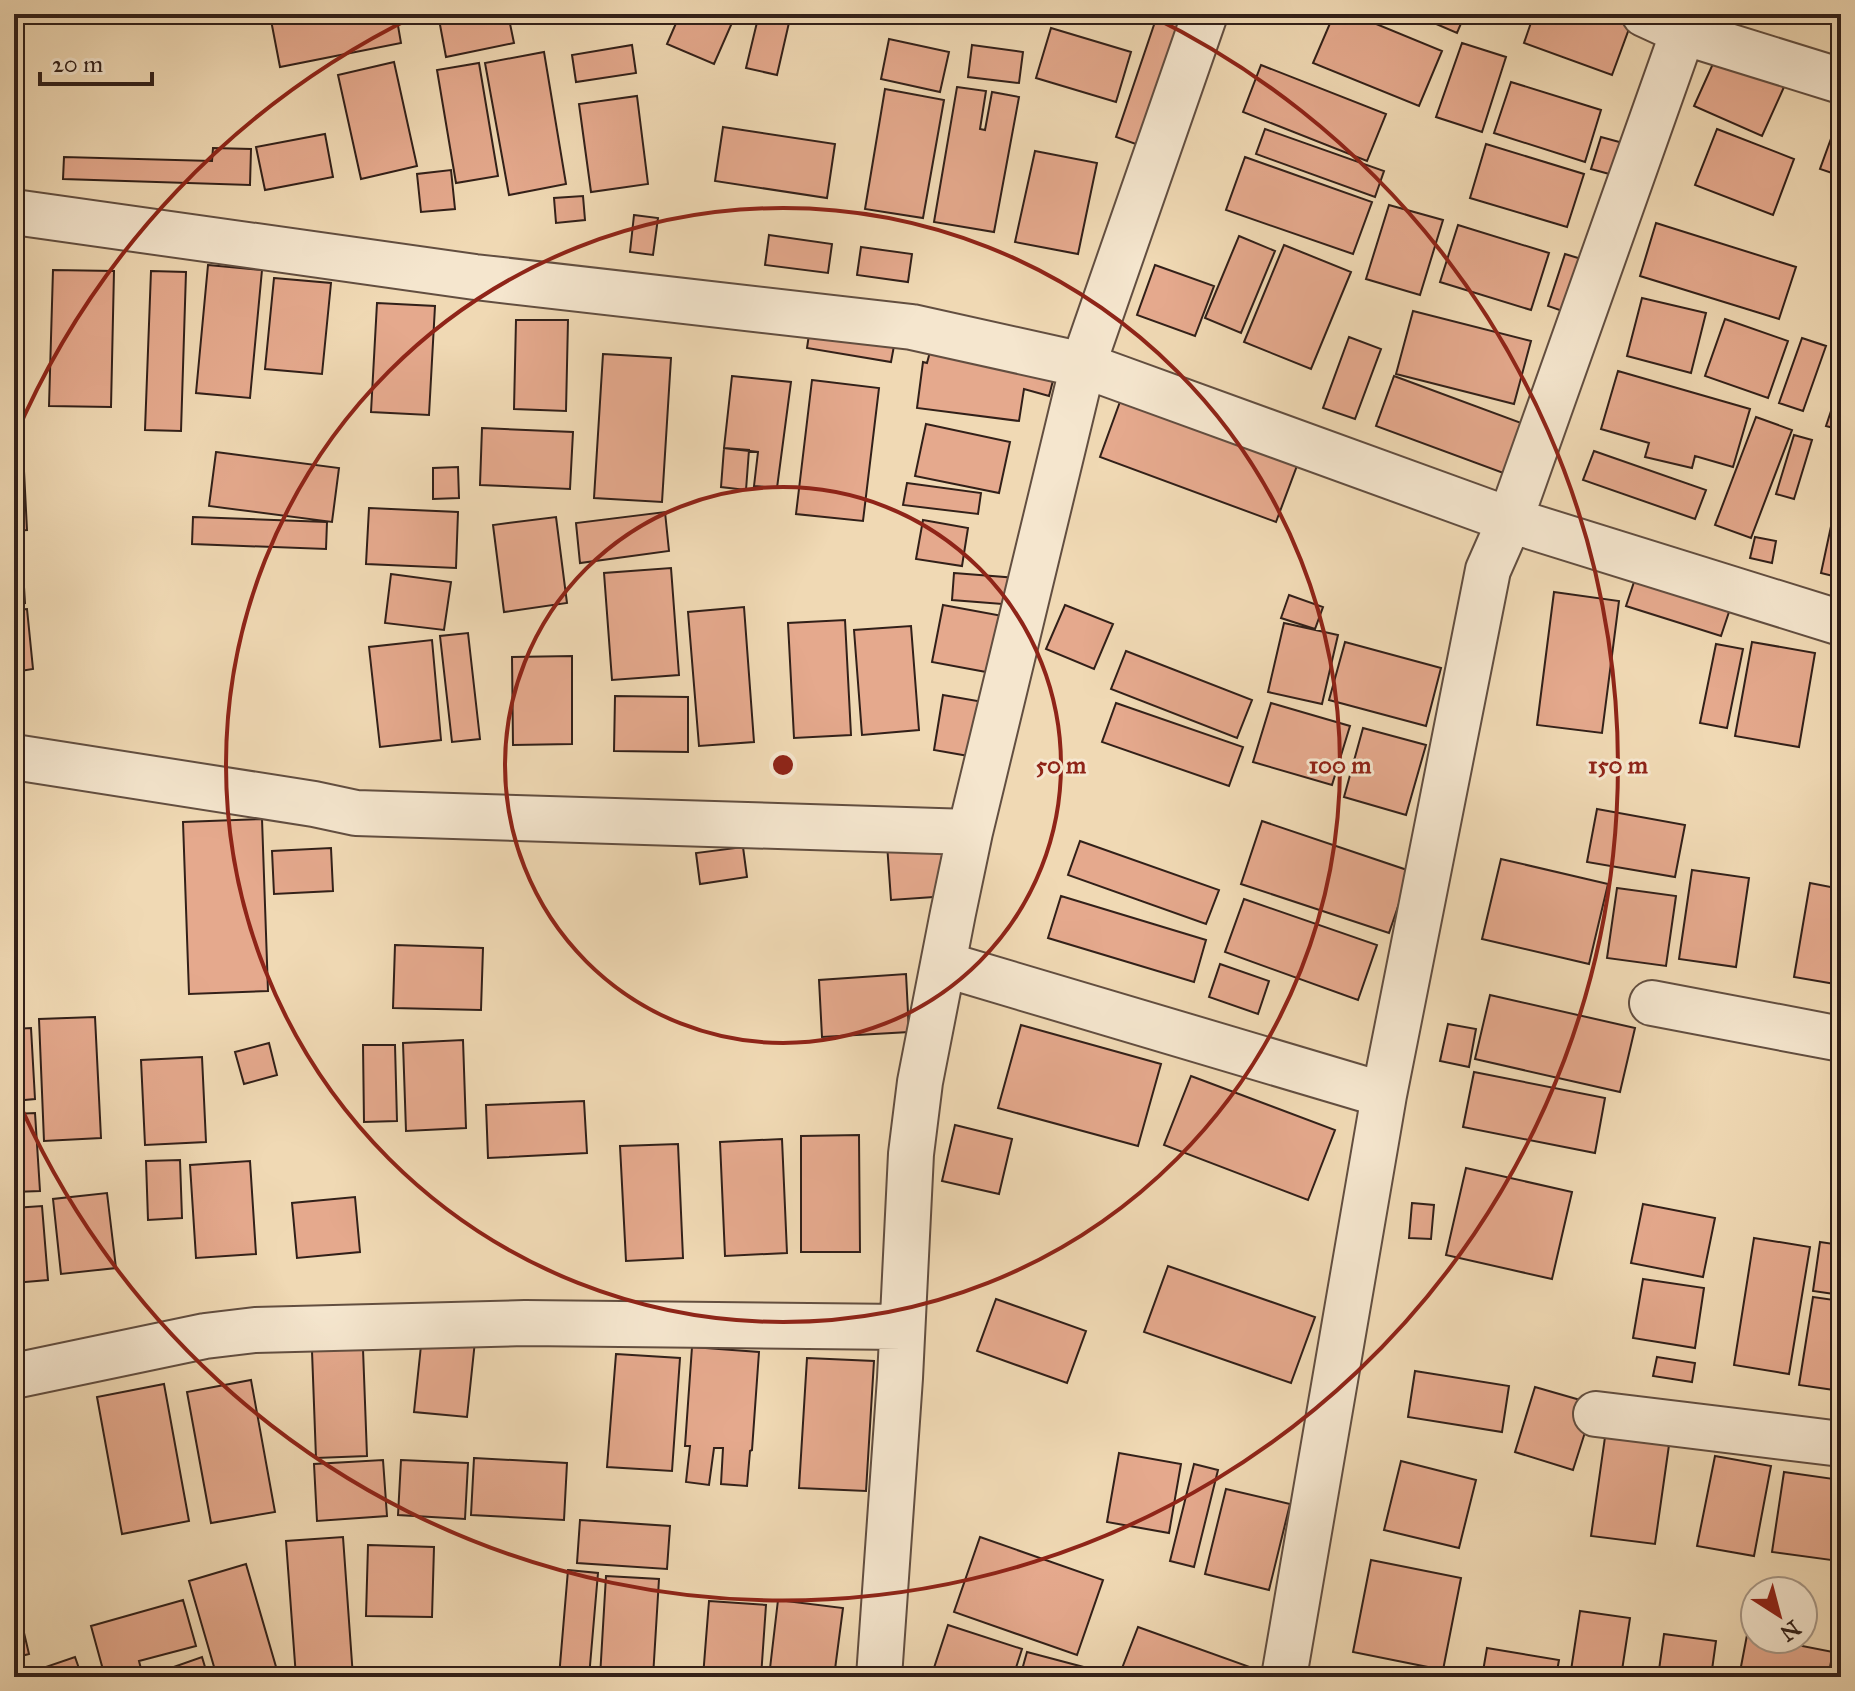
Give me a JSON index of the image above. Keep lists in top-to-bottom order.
{
  "scale_bar": "20 m",
  "north": "bottom right",
  "rings": ["50 m", "100 m", "150 m"]
}
